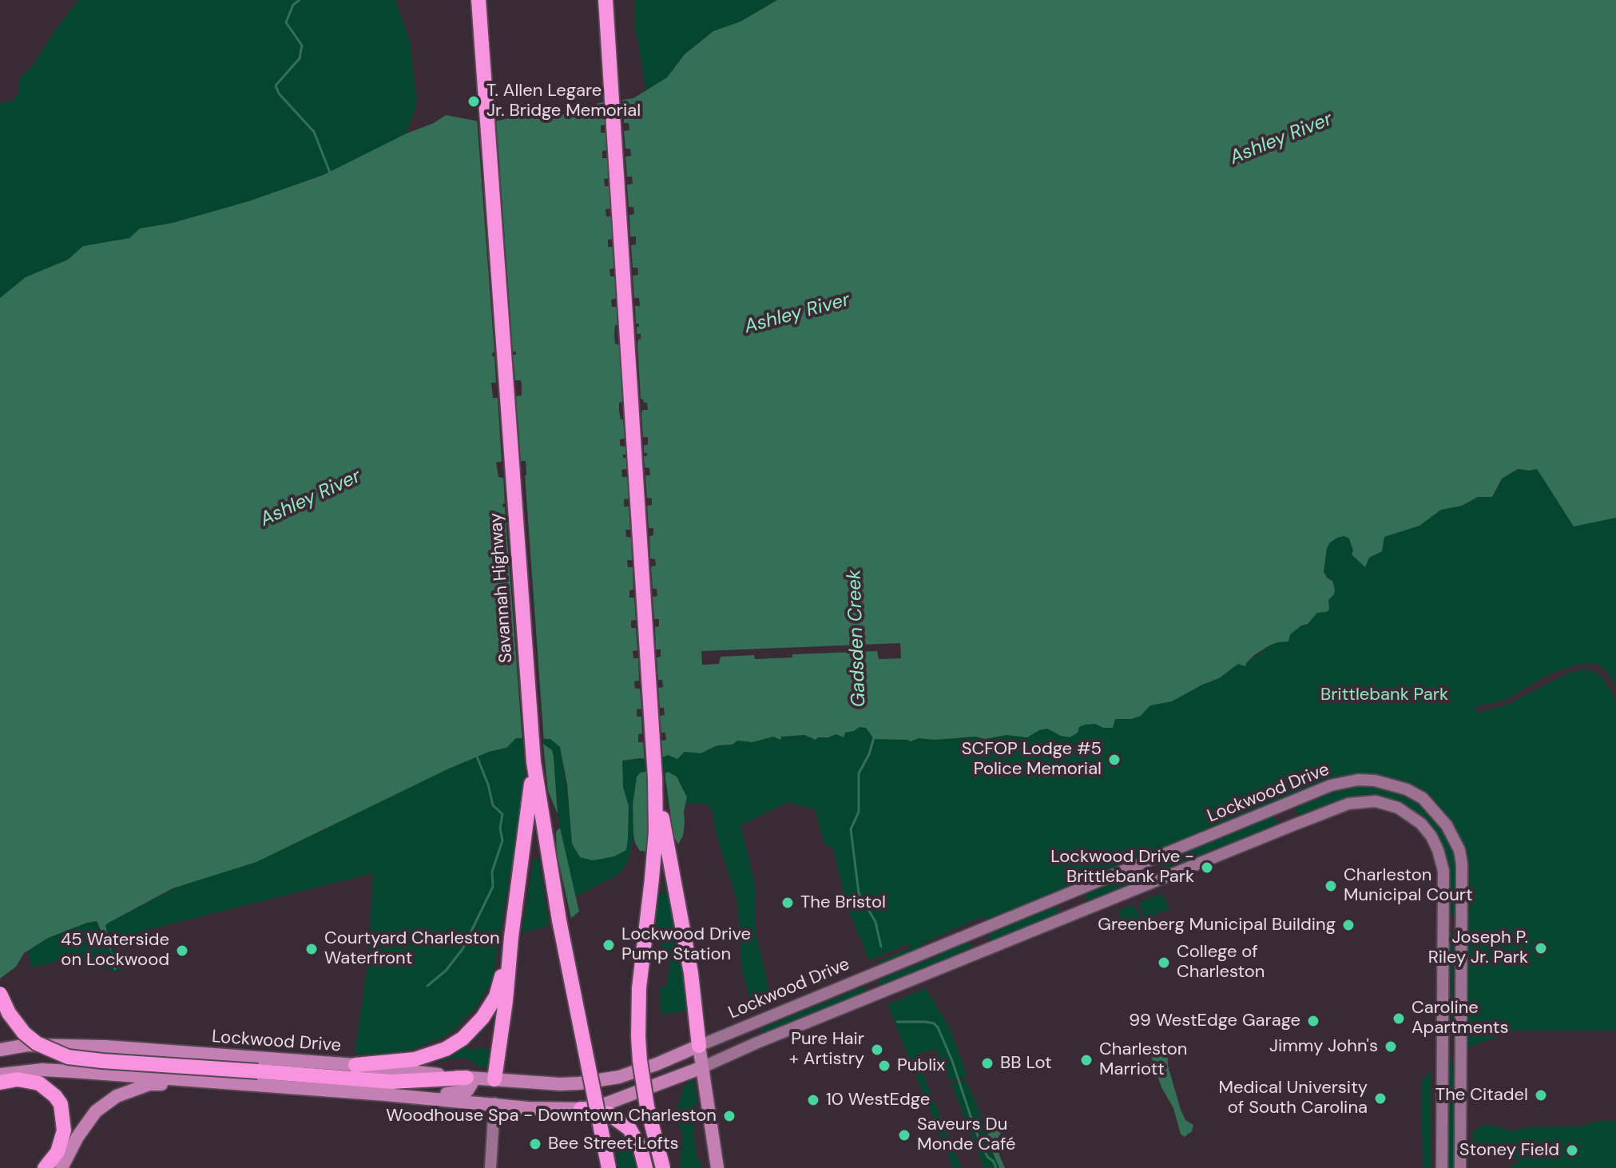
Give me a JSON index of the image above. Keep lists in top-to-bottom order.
{
  "streets": {
    "highway": ["Savannah Highway"],
    "main road": ["Lockwood Drive"]
  },
  "water": ["Ashley River", "Gadsden Creek"],
  "parks": ["Brittlebank Park"],
  "places": [
    "T. Allen Legare Jr. Bridge Memorial",
    "SCFOP Lodge #5 Police Memorial",
    "Lockwood Drive - Brittlebank Park",
    "Charleston Municipal Court",
    "The Bristol",
    "Greenberg Municipal Building",
    "Lockwood Drive Pump Station",
    "Joseph P. Riley Jr. Park",
    "Courtyard Charleston Waterfront",
    "45 Waterside on Lockwood",
    "College of Charleston",
    "Caroline Apartments",
    "99 WestEdge Garage",
    "Jimmy John's",
    "Pure Hair + Artistry",
    "Charleston Marriott",
    "BB Lot",
    "Publix",
    "The Citadel",
    "Medical University of South Carolina",
    "10 WestEdge",
    "Woodhouse Spa - Downtown Charleston",
    "Saveurs Du Monde Café",
    "Bee Street Lofts",
    "Stoney Field"
  ]
}
